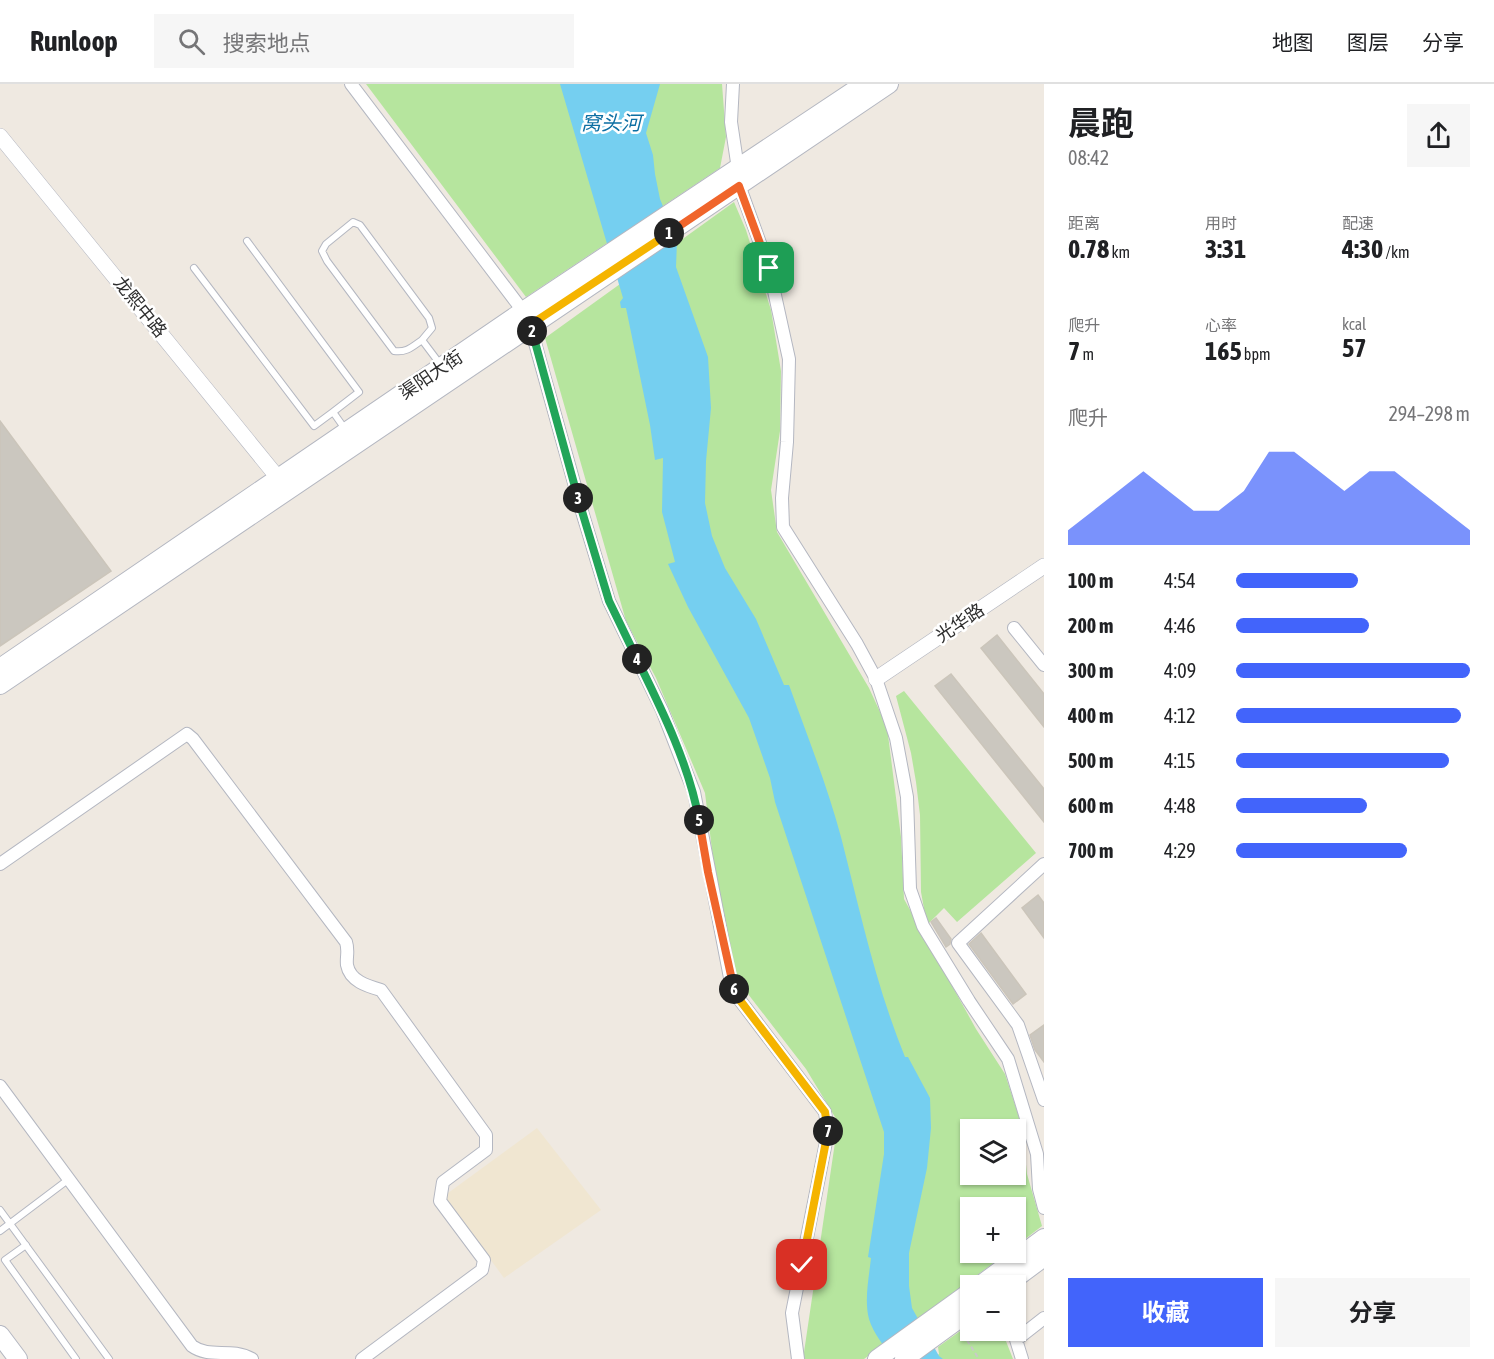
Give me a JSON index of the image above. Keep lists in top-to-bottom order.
{
  "streets": {
    "main road": ["渠阳大街"],
    "street": ["龙熙中路", "光华路"]
  },
  "crossings": [
    ["龙熙中路", "渠阳大街"]
  ],
  "water": ["窝头河"],
  "page": {
    "header": "Runloop",
    "search": "搜索地点",
    "nav": ["地图", "图层", "分享"],
    "heading": ["晨跑", "08:42"],
    "stats": [
      ["距离", "0.78 km"],
      ["用时", "3:31"],
      ["配速", "4:30 /km"],
      ["爬升", "7 m"],
      ["心率", "165 bpm"],
      ["kcal", "57"]
    ],
    "pins": [
      "1",
      "2",
      "3",
      "4",
      "5",
      "6",
      "7"
    ],
    "chart": ["爬升", "294–298 m"],
    "list": [
      {
        "name": "100 m",
        "note": "4:54"
      },
      {
        "name": "200 m",
        "note": "4:46"
      },
      {
        "name": "300 m",
        "note": "4:09"
      },
      {
        "name": "400 m",
        "note": "4:12"
      },
      {
        "name": "500 m",
        "note": "4:15"
      },
      {
        "name": "600 m",
        "note": "4:48"
      },
      {
        "name": "700 m",
        "note": "4:29"
      }
    ],
    "map_buttons": ["+", "−"],
    "buttons": ["收藏", "分享"]
  }
}
